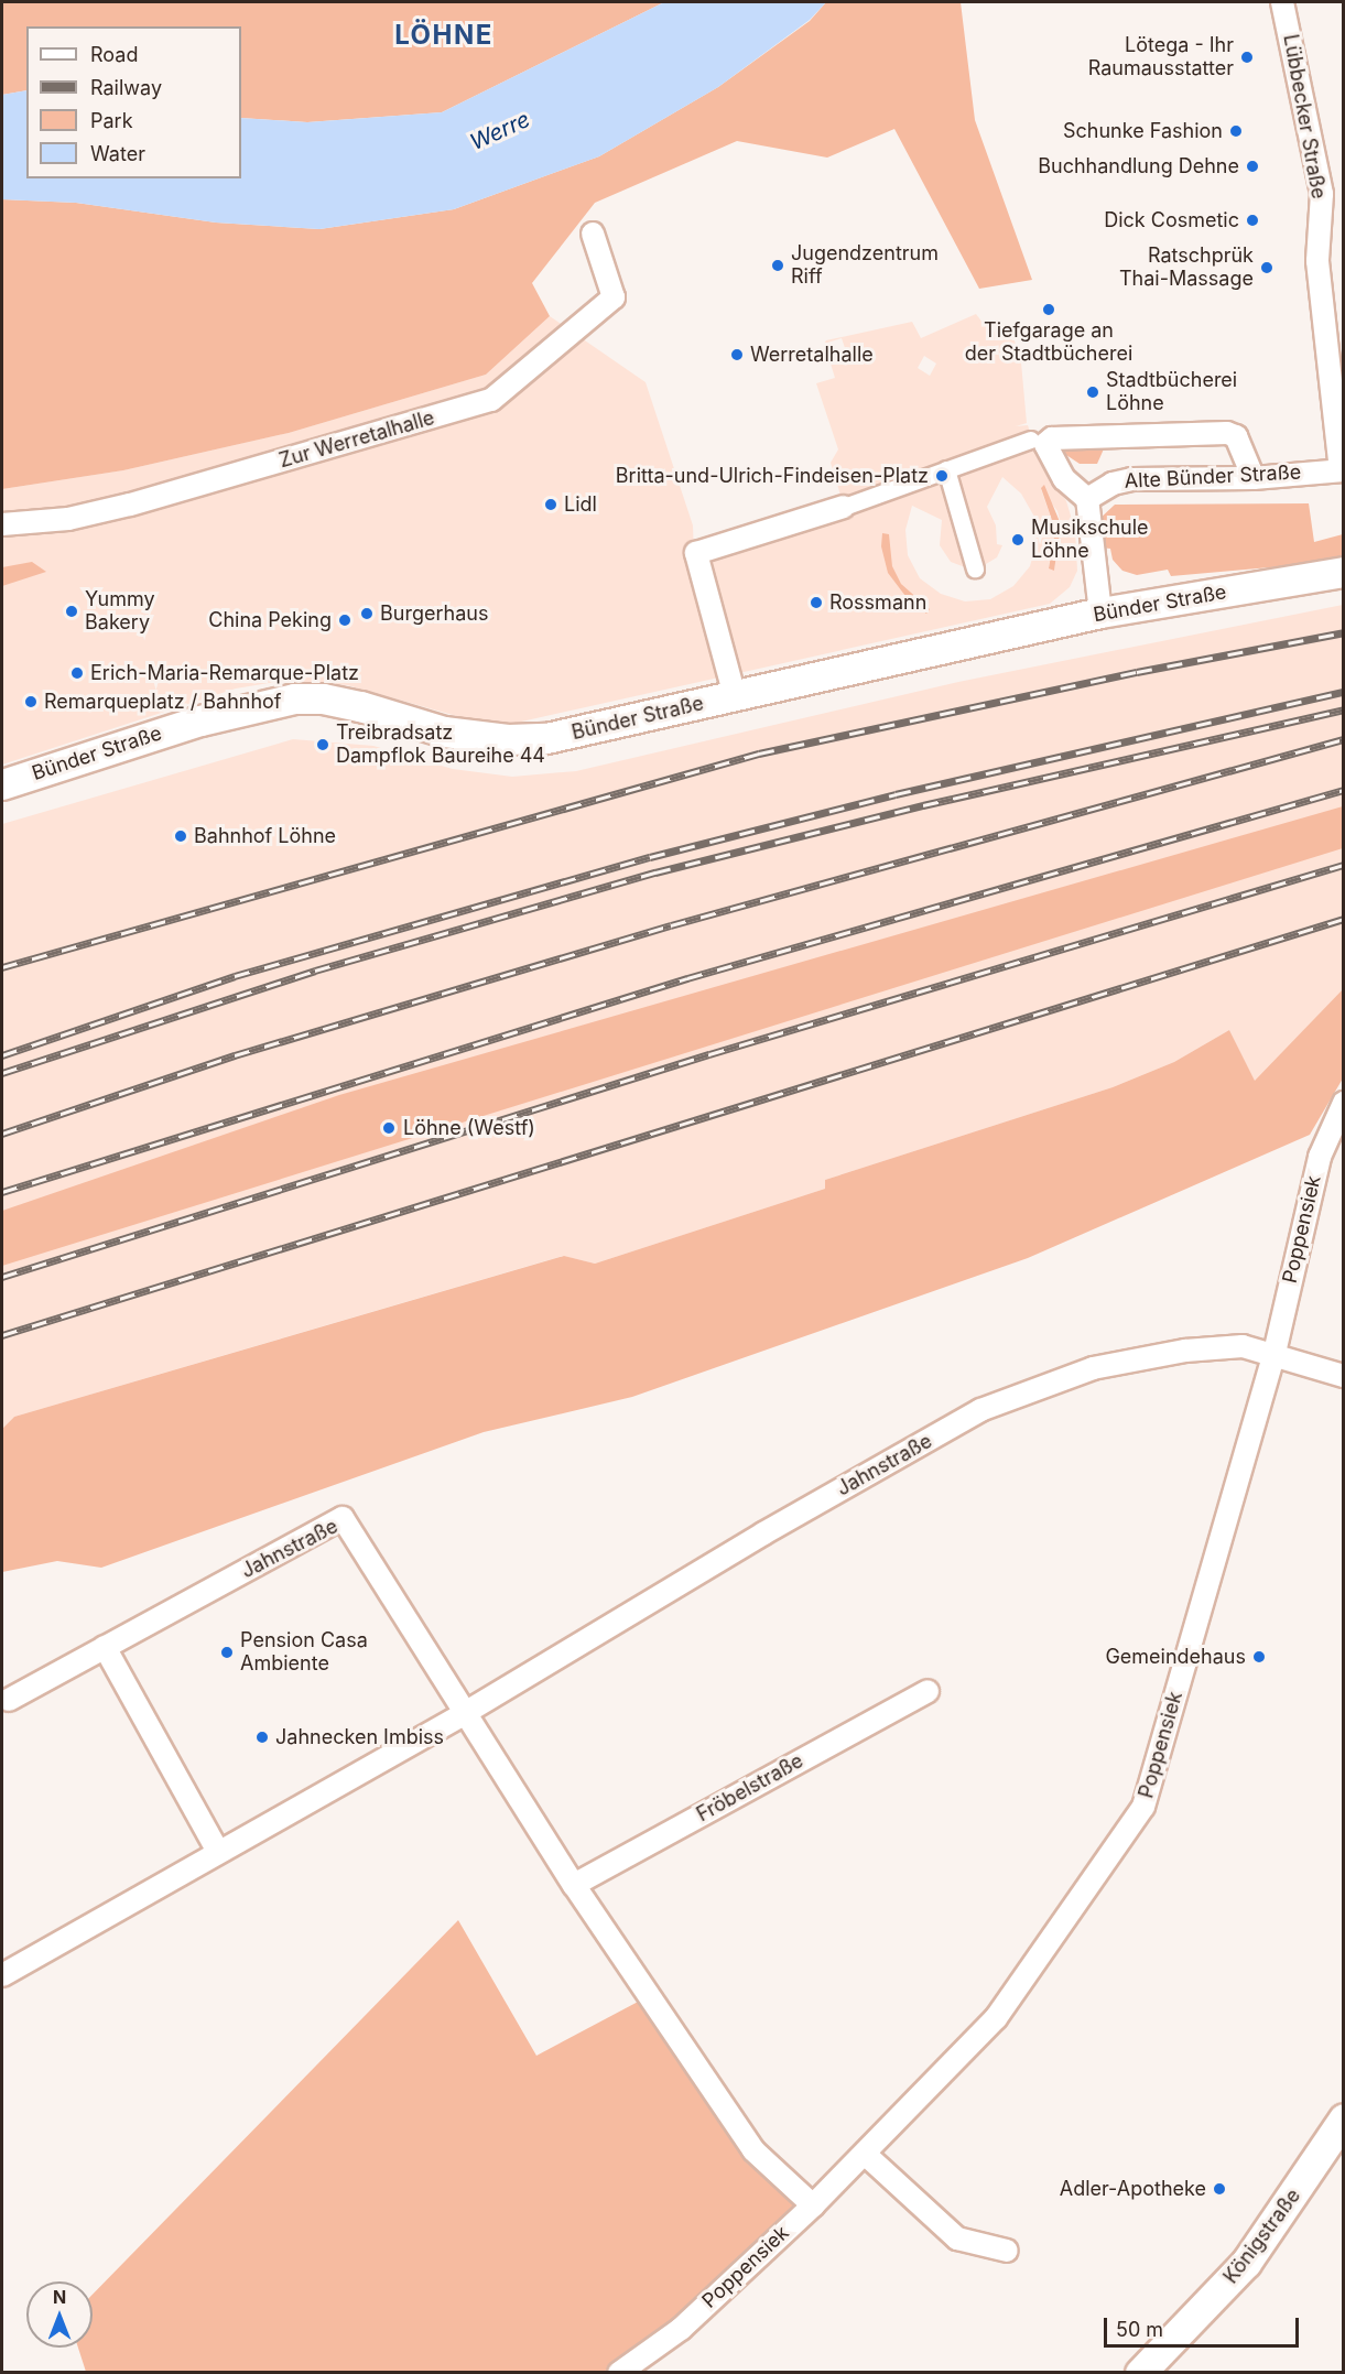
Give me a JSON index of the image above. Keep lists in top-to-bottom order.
{
  "streets": {
    "main road": ["Bünder Straße", "Königstraße"],
    "street": [
      "Lübbecker Straße",
      "Zur Werretalhalle",
      "Alte Bünder Straße",
      "Poppensiek",
      "Jahnstraße",
      "Fröbelstraße"
    ]
  },
  "crossings": [
    ["Lübbecker Straße", "Alte Bünder Straße"],
    ["Poppensiek", "Jahnstraße"]
  ],
  "districts": ["LÖHNE"],
  "water": ["Werre"],
  "places": [
    "Lötega - Ihr Raumausstatter",
    "Schunke Fashion",
    "Buchhandlung Dehne",
    "Dick Cosmetic",
    "Jugendzentrum Riff",
    "Ratschprük Thai-Massage",
    "Tiefgarage an der Stadtbücherei",
    "Werretalhalle",
    "Stadtbücherei Löhne",
    "Britta-und-Ulrich-Findeisen-Platz",
    "Lidl",
    "Musikschule Löhne",
    "Rossmann",
    "Yummy Bakery",
    "Burgerhaus",
    "China Peking",
    "Erich-Maria-Remarque-Platz",
    "Remarqueplatz / Bahnhof",
    "Treibradsatz Dampflok Baureihe 44",
    "Bahnhof Löhne",
    "Löhne (Westf)",
    "Pension Casa Ambiente",
    "Gemeindehaus",
    "Jahnecken Imbiss",
    "Adler-Apotheke"
  ],
  "legend": [
    "Road",
    "Railway",
    "Park",
    "Water"
  ],
  "scale_bar": "50 m",
  "north": "top"
}
